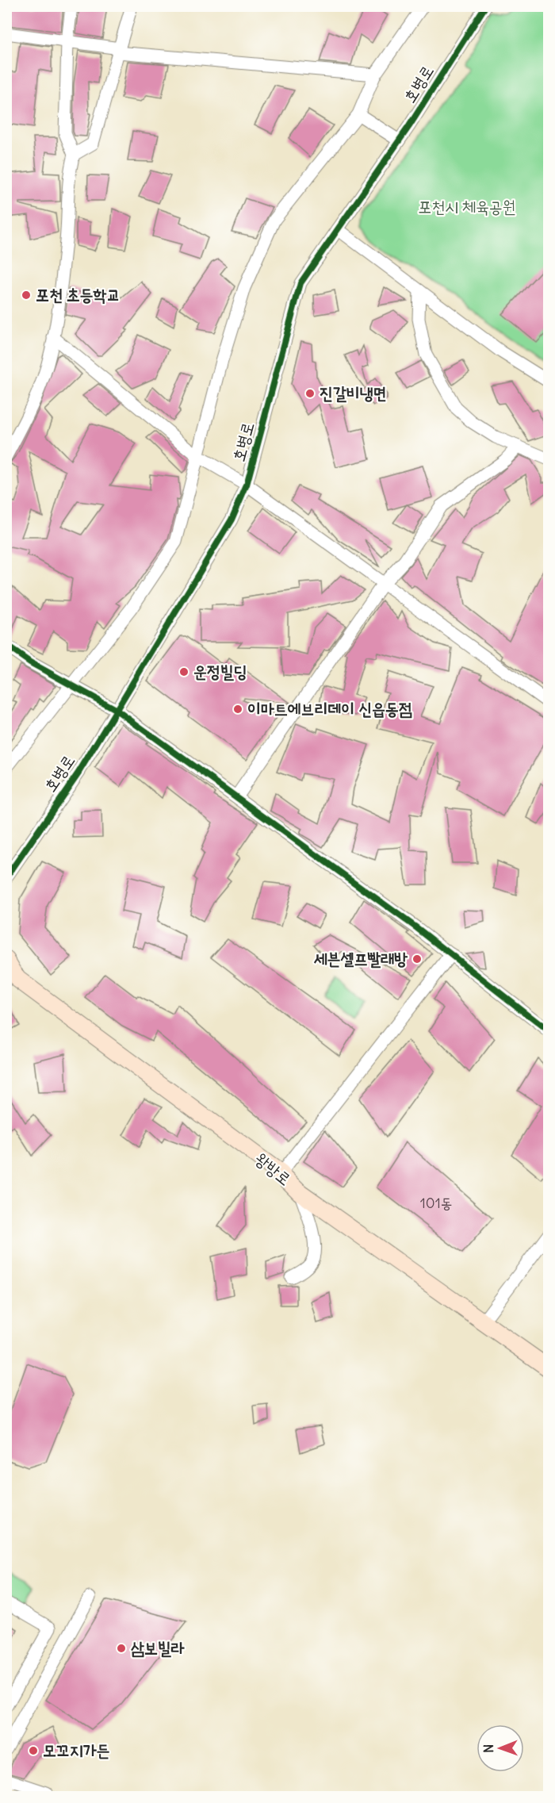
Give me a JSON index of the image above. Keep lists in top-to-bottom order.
{
  "streets": {
    "main road": ["왕방로"],
    "street": ["호병로"]
  },
  "parks": ["포천시 체육공원"],
  "places": [
    "포천 초등학교",
    "진갈비냉면",
    "운정빌딩",
    "이마트에브리데이 신읍동점",
    "세븐셀프빨래방",
    "삼보빌라",
    "모꼬지가든"
  ],
  "house_numbers": ["101동"],
  "north": "left"
}
